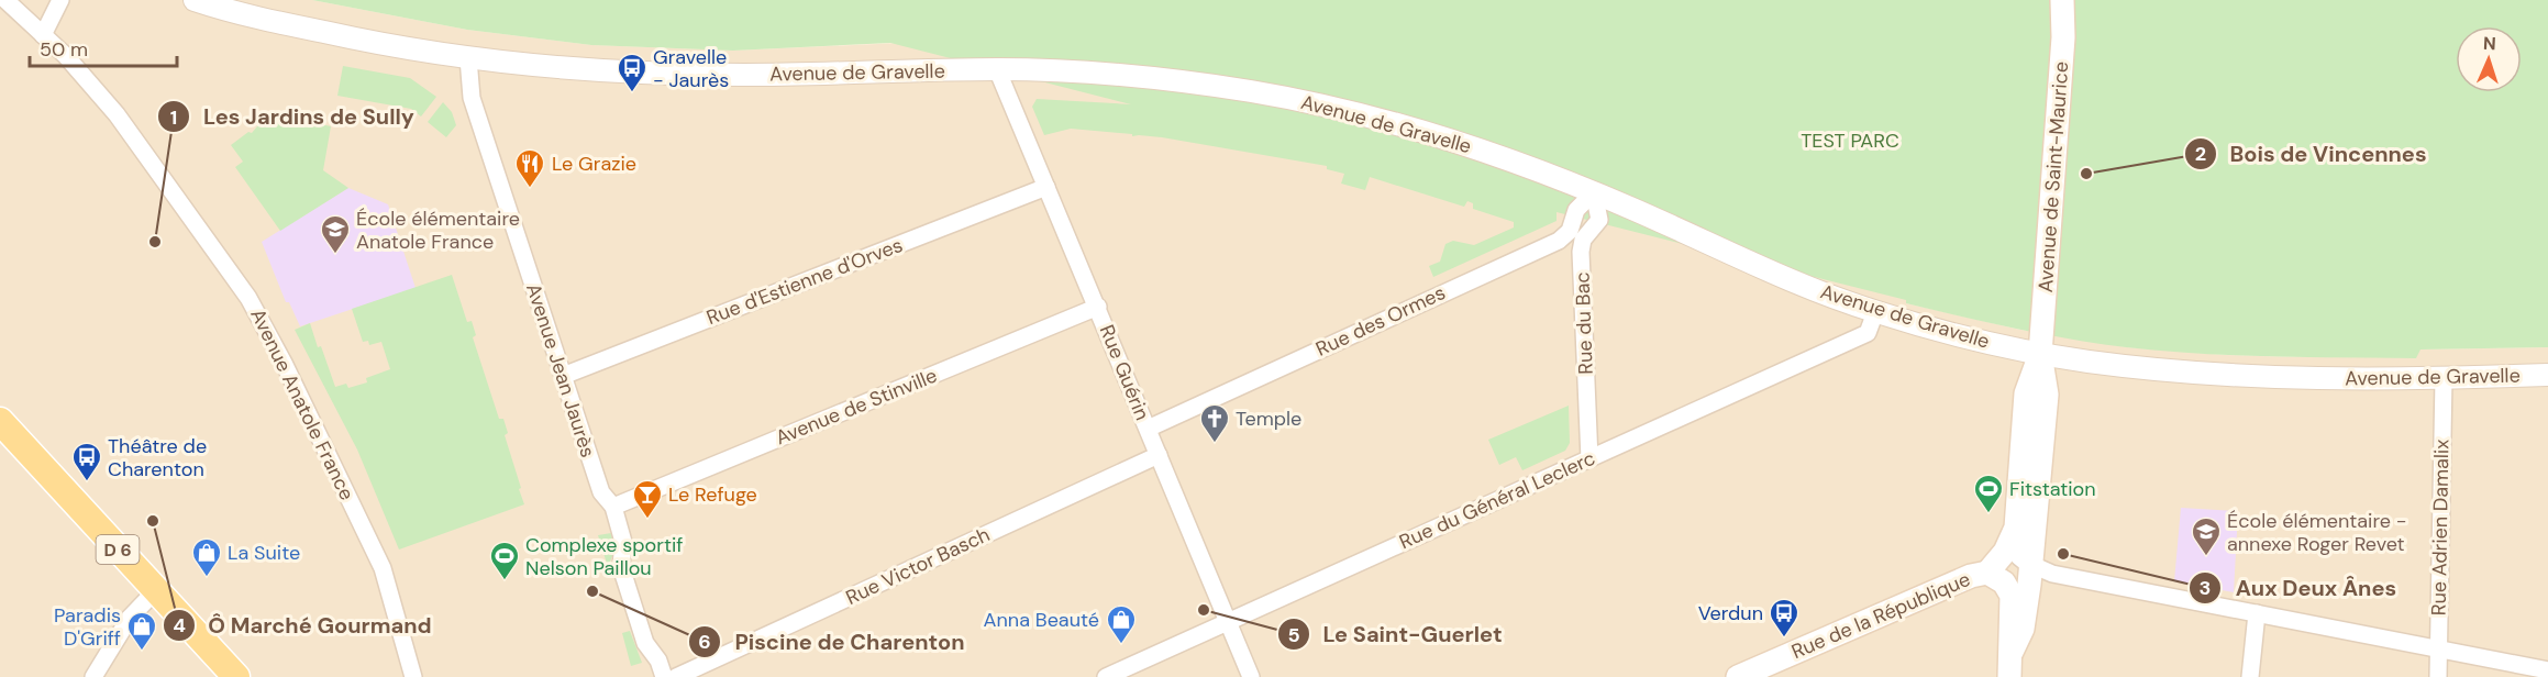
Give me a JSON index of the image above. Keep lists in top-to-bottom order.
{
  "streets": {
    "main road": ["Avenue de Saint-Maurice", "D 6", "Rue de la République"],
    "street": [
      "Avenue de Gravelle",
      "Rue d'Estienne d'Orves",
      "Rue des Ormes",
      "Rue du Bac",
      "Avenue Jean Jaurès",
      "Rue Guérin",
      "Avenue Anatole France",
      "Avenue de Stinville",
      "Rue du Général Leclerc",
      "Rue Adrien Damalix",
      "Rue Victor Basch"
    ]
  },
  "crossings": [
    ["Avenue de Gravelle", "Avenue de Saint-Maurice"],
    ["Avenue de Gravelle", "Rue du Bac"],
    ["Avenue de Gravelle", "Avenue Jean Jaurès"],
    ["Avenue de Gravelle", "Rue Guérin"],
    ["Avenue de Gravelle", "Rue du Général Leclerc"],
    ["Avenue de Gravelle", "Rue Adrien Damalix"],
    ["Rue d'Estienne d'Orves", "Avenue Jean Jaurès"],
    ["Rue d'Estienne d'Orves", "Rue Guérin"],
    ["Rue des Ormes", "Rue Guérin"],
    ["Rue du Bac", "Rue du Général Leclerc"],
    ["Avenue Jean Jaurès", "Avenue de Stinville"],
    ["Rue Guérin", "Avenue de Stinville"],
    ["Rue Guérin", "Rue du Général Leclerc"],
    ["Rue Guérin", "Rue Victor Basch"]
  ],
  "parks": ["TEST PARC"],
  "places": {
    "bus stop": ["Gravelle - Jaurès", "Théâtre de Charenton", "Verdun"],
    "other": [
      "Bois de Vincennes",
      "Les Jardins de Sully",
      "Ô Marché Gourmand",
      "Aux Deux Ânes",
      "Piscine de Charenton",
      "Le Saint-Guerlet"
    ],
    "restaurant": ["Le Grazie"],
    "school or university": ["École élémentaire Anatole France", "École élémentaire - annexe Roger Revet"],
    "church": ["Temple"],
    "sports": ["Fitstation", "Complexe sportif Nelson Paillou"],
    "bar": ["Le Refuge"],
    "shop": ["La Suite", "Anna Beauté", "Paradis D'Griff"]
  },
  "scale_bar": "50 m",
  "north": "top"
}
